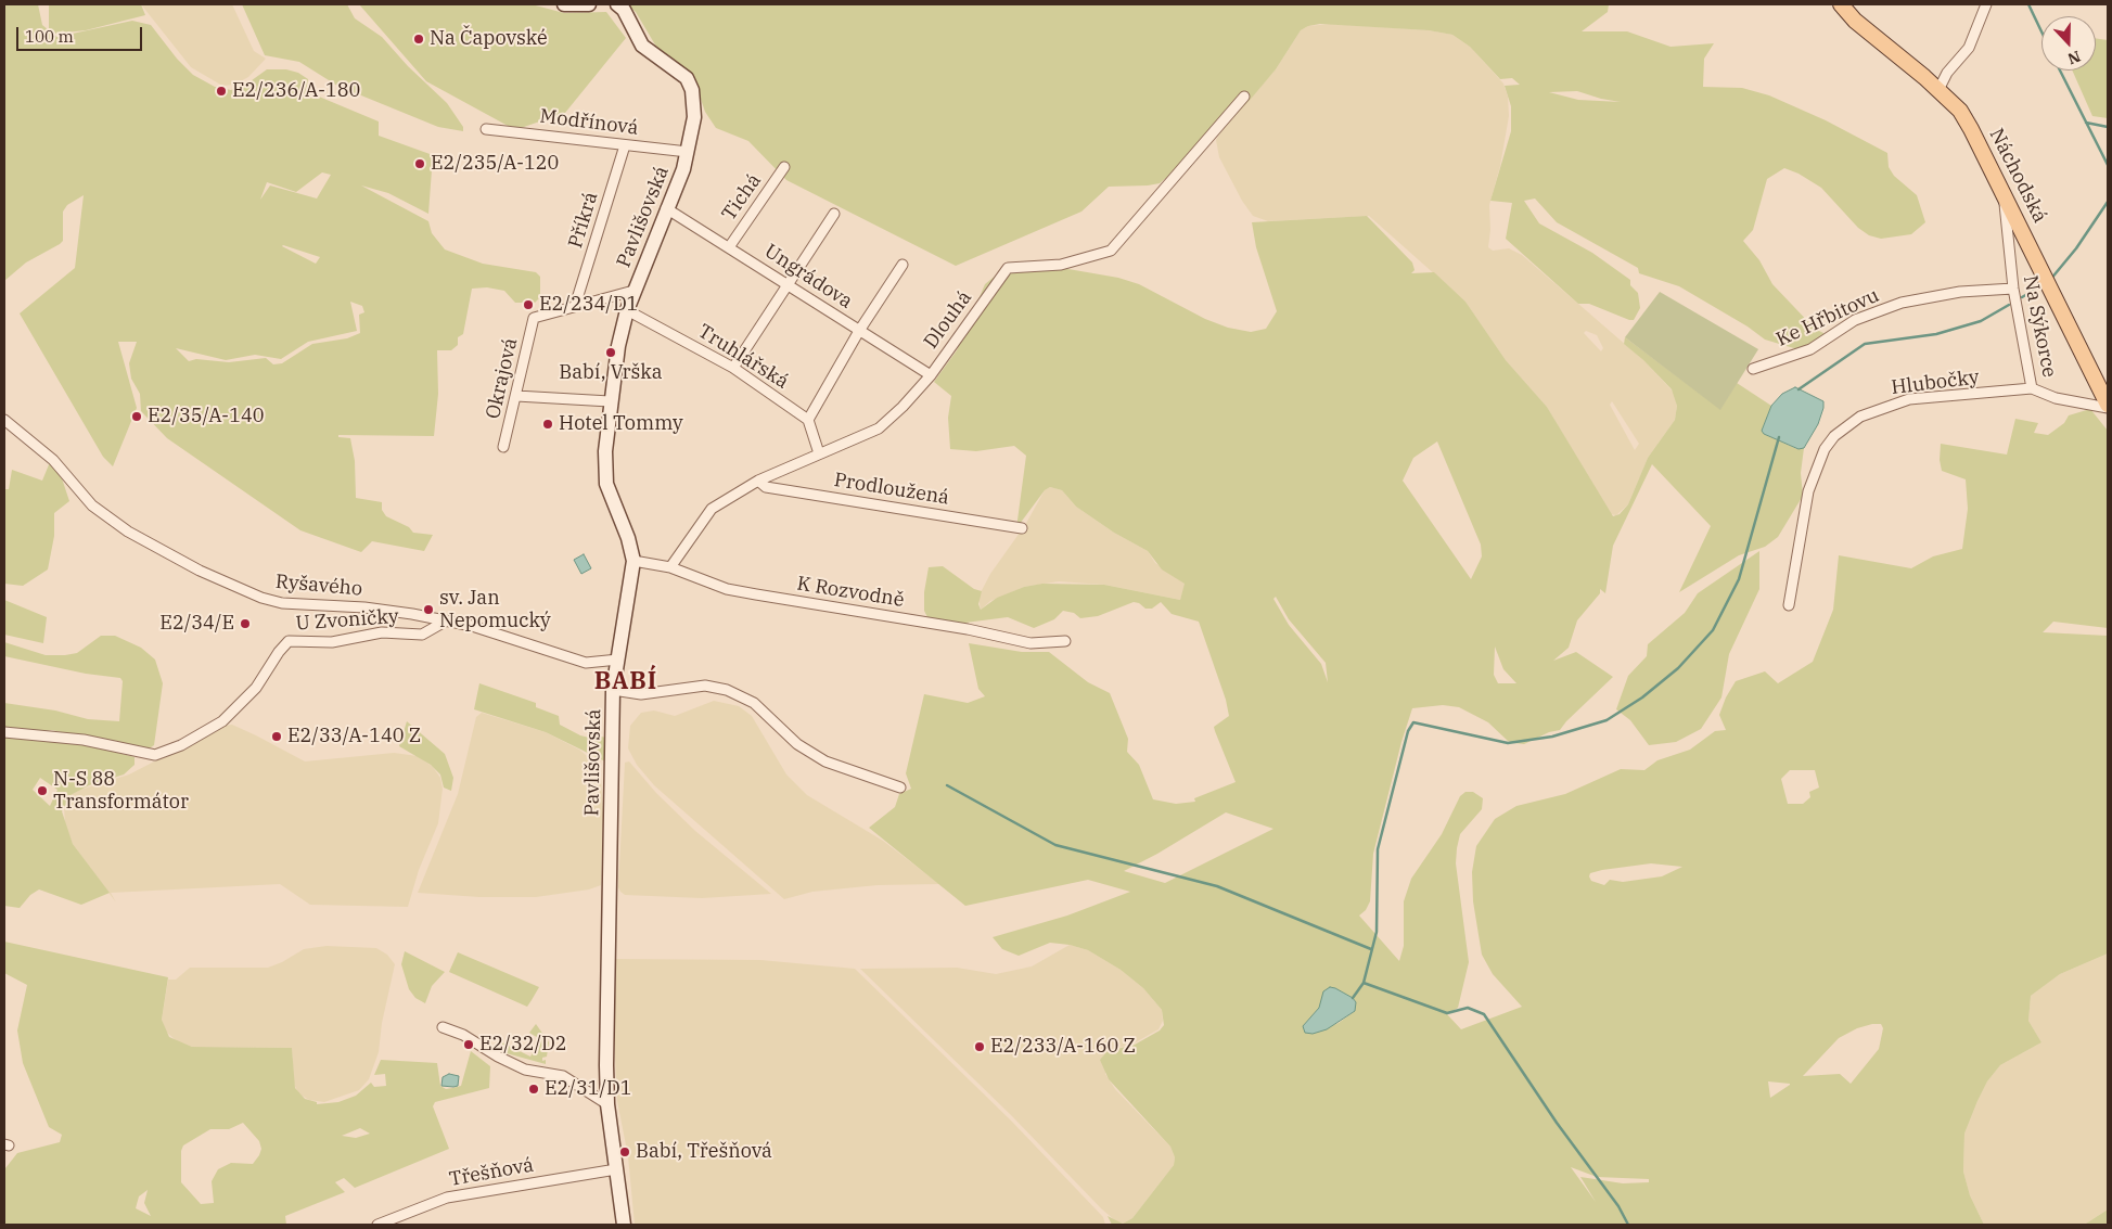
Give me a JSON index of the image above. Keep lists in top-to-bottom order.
{
  "streets": {
    "main road": ["Náchodská"],
    "street": [
      "Modřínová",
      "Tichá",
      "Pavlišovská",
      "Příkrá",
      "Ungrádova",
      "Ke Hřbitovu",
      "Dlouhá",
      "Na Sýkorce",
      "Truhlářská",
      "Okrajová",
      "Hlubočky",
      "Prodloužená",
      "Ryšavého",
      "K Rozvodně",
      "U Zvoničky",
      "Třešňová"
    ]
  },
  "crossings": [
    ["Modřínová", "Pavlišovská"],
    ["Modřínová", "Příkrá"],
    ["Náchodská", "Na Sýkorce"],
    ["Tichá", "Ungrádova"],
    ["Pavlišovská", "Ungrádova"],
    ["Pavlišovská", "Truhlářská"],
    ["Pavlišovská", "Ryšavého"],
    ["Pavlišovská", "K Rozvodně"],
    ["Pavlišovská", "Třešňová"],
    ["Příkrá", "Okrajová"],
    ["Ungrádova", "Dlouhá"],
    ["Ke Hřbitovu", "Na Sýkorce"],
    ["Dlouhá", "Prodloužená"],
    ["Dlouhá", "K Rozvodně"],
    ["Na Sýkorce", "Hlubočky"],
    ["Ryšavého", "U Zvoničky"]
  ],
  "districts": ["BABÍ"],
  "places": [
    "Na Čapovské",
    "E2/236/A-180",
    "E2/235/A-120",
    "E2/234/D1",
    "Babí, Vrška",
    "E2/35/A-140",
    "Hotel Tommy",
    "sv. Jan Nepomucký",
    "E2/34/E",
    "E2/33/A-140 Z",
    "N-S 88 Transformátor",
    "E2/32/D2",
    "E2/233/A-160 Z",
    "E2/31/D1",
    "Babí, Třešňová"
  ],
  "scale_bar": "100 m",
  "north": "bottom"
}
